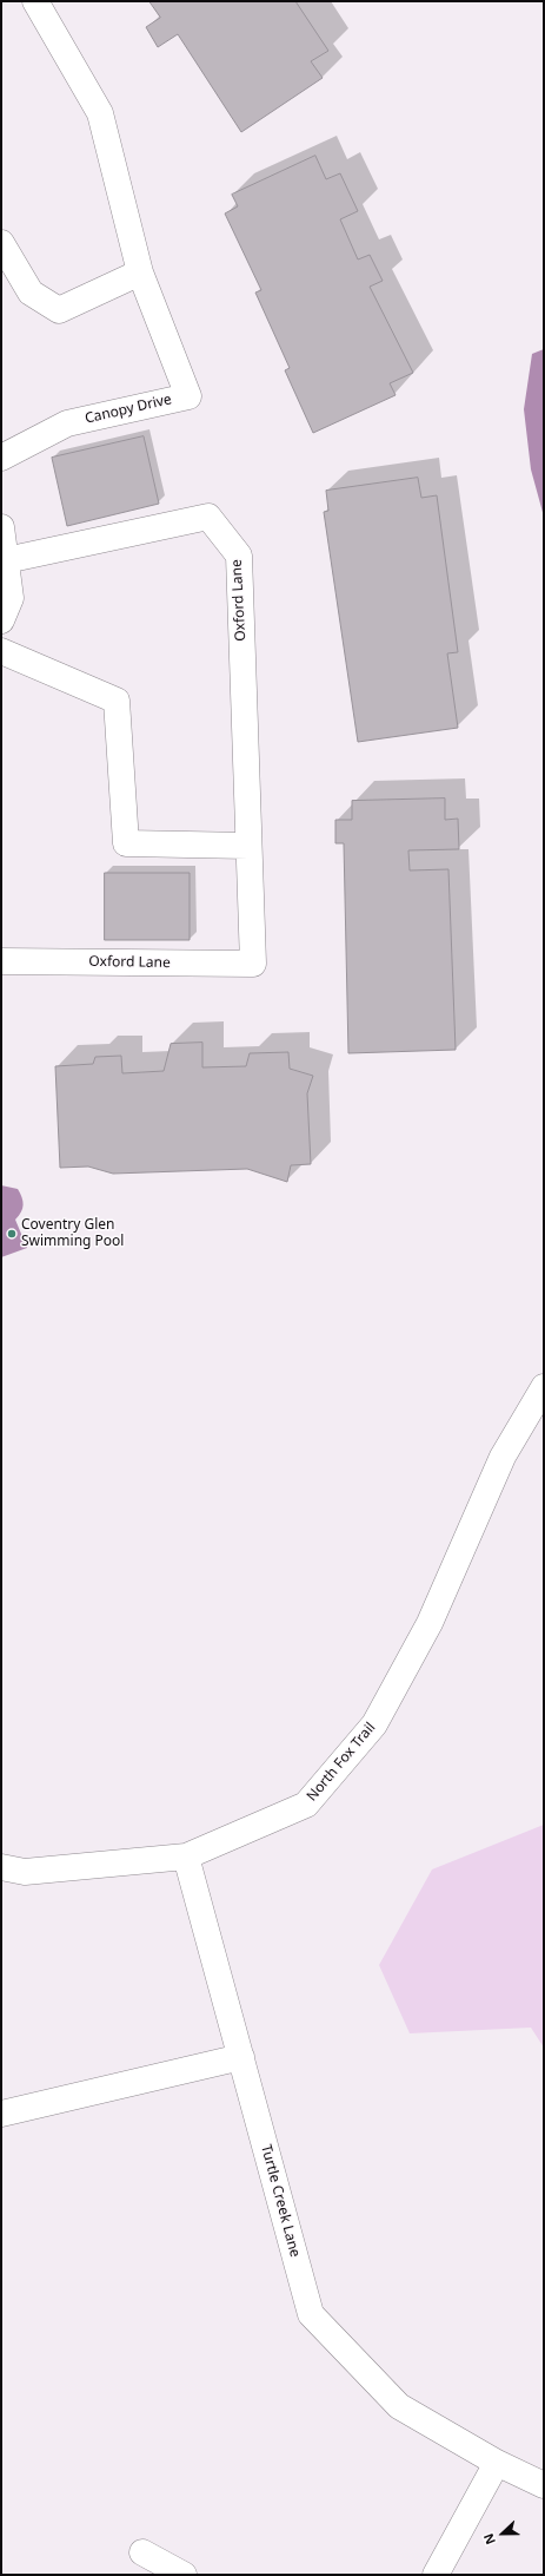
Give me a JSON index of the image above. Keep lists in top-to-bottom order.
{
  "streets": {
    "street": [
      "Canopy Drive",
      "Oxford Lane",
      "North Fox Trail",
      "Turtle Creek Lane"
    ]
  },
  "crossings": [
    ["North Fox Trail", "Turtle Creek Lane"]
  ],
  "places": ["Coventry Glen Swimming Pool"],
  "north": "left"
}
